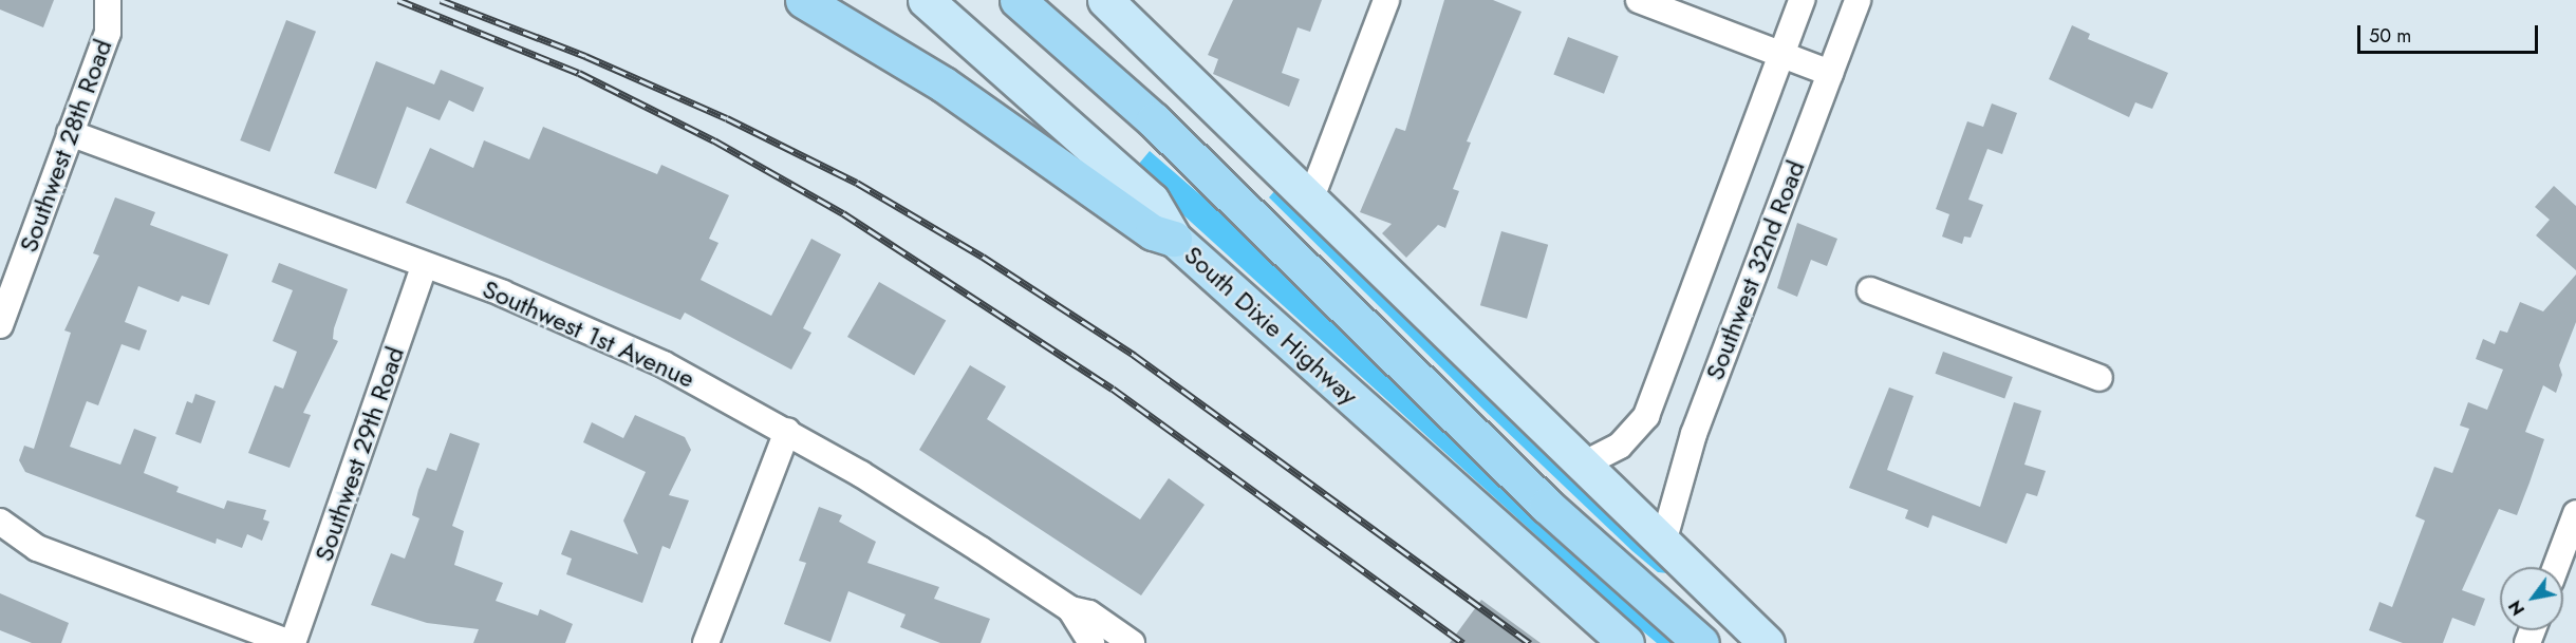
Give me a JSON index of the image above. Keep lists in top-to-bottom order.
{
  "streets": {
    "highway": ["South Dixie Highway"],
    "street": [
      "Southwest 28th Road",
      "Southwest 32nd Road",
      "Southwest 1st Avenue",
      "Southwest 29th Road"
    ]
  },
  "crossings": [
    ["Southwest 28th Road", "Southwest 1st Avenue"],
    ["Southwest 1st Avenue", "Southwest 29th Road"]
  ],
  "scale_bar": "50 m",
  "north": "bottom left"
}
